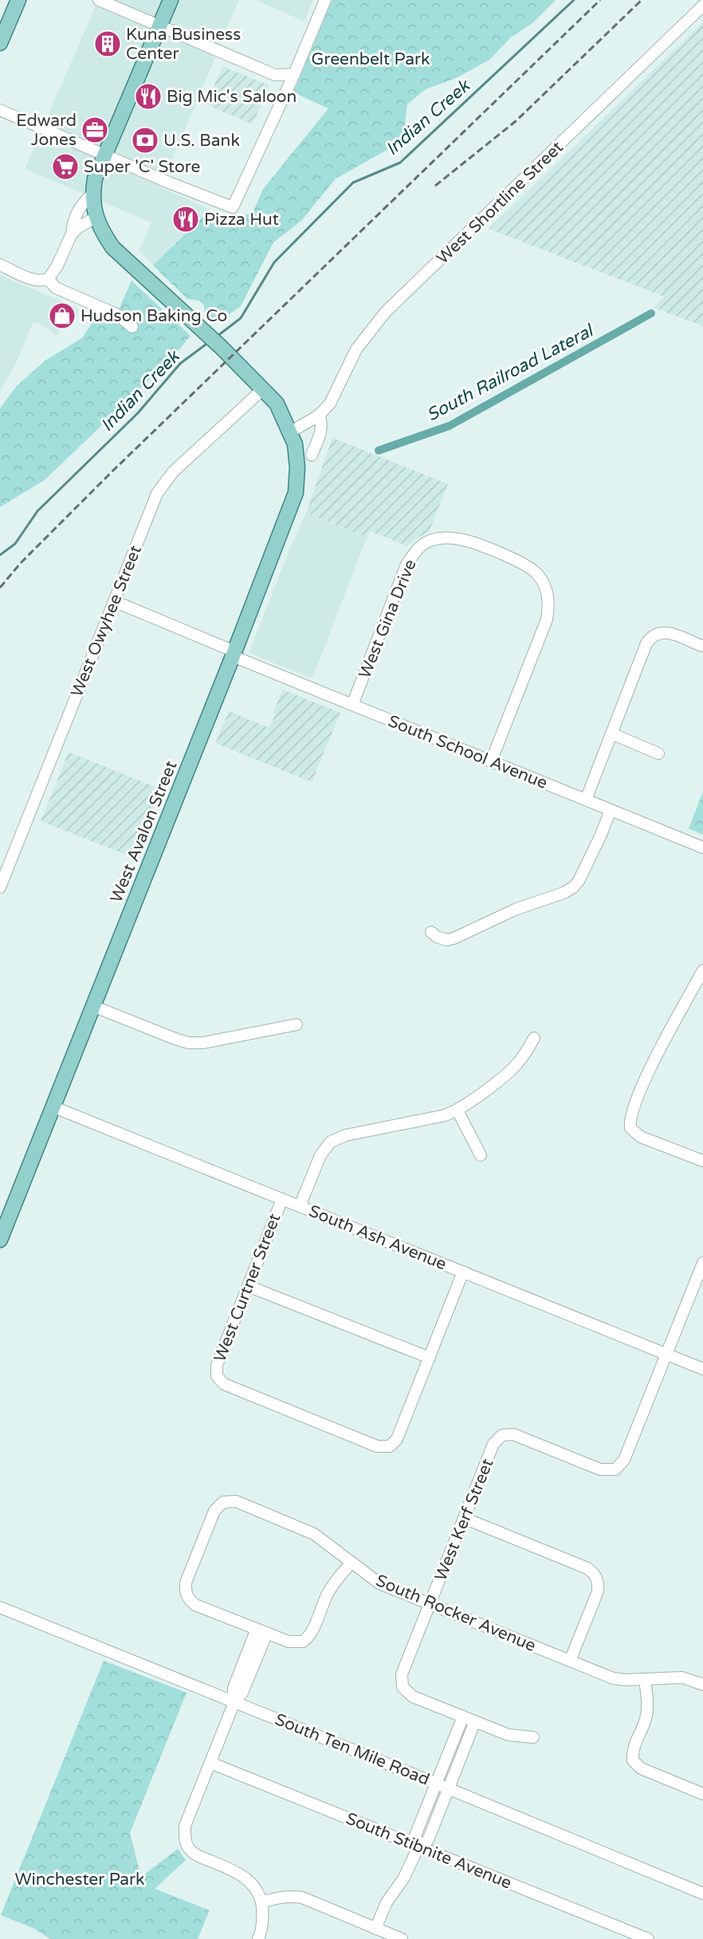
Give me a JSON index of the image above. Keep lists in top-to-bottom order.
{
  "streets": {
    "main road": ["West Avalon Street"],
    "street": [
      "West Shortline Street",
      "West Gina Drive",
      "West Owyhee Street",
      "South School Avenue",
      "South Ash Avenue",
      "West Curtner Street",
      "West Kerf Street",
      "South Rocker Avenue",
      "South Ten Mile Road",
      "South Stibnite Avenue"
    ]
  },
  "crossings": [
    ["West Shortline Street", "West Avalon Street"],
    ["West Gina Drive", "South School Avenue"],
    ["West Owyhee Street", "South School Avenue"],
    ["West Owyhee Street", "West Avalon Street"],
    ["South School Avenue", "West Avalon Street"],
    ["West Avalon Street", "South Ash Avenue"],
    ["South Ash Avenue", "West Curtner Street"],
    ["South Ash Avenue", "West Kerf Street"],
    ["West Kerf Street", "South Rocker Avenue"]
  ],
  "water": ["Indian Creek", "South Railroad Lateral"],
  "parks": ["Greenbelt Park", "Winchester Park"],
  "places": {
    "building": ["Kuna Business Center"],
    "restaurant": ["Big Mic's Saloon", "Pizza Hut"],
    "office": ["Edward Jones"],
    "bank": ["U.S. Bank"],
    "supermarket": ["Super 'C' Store"],
    "shop": ["Hudson Baking Co"]
  }
}
